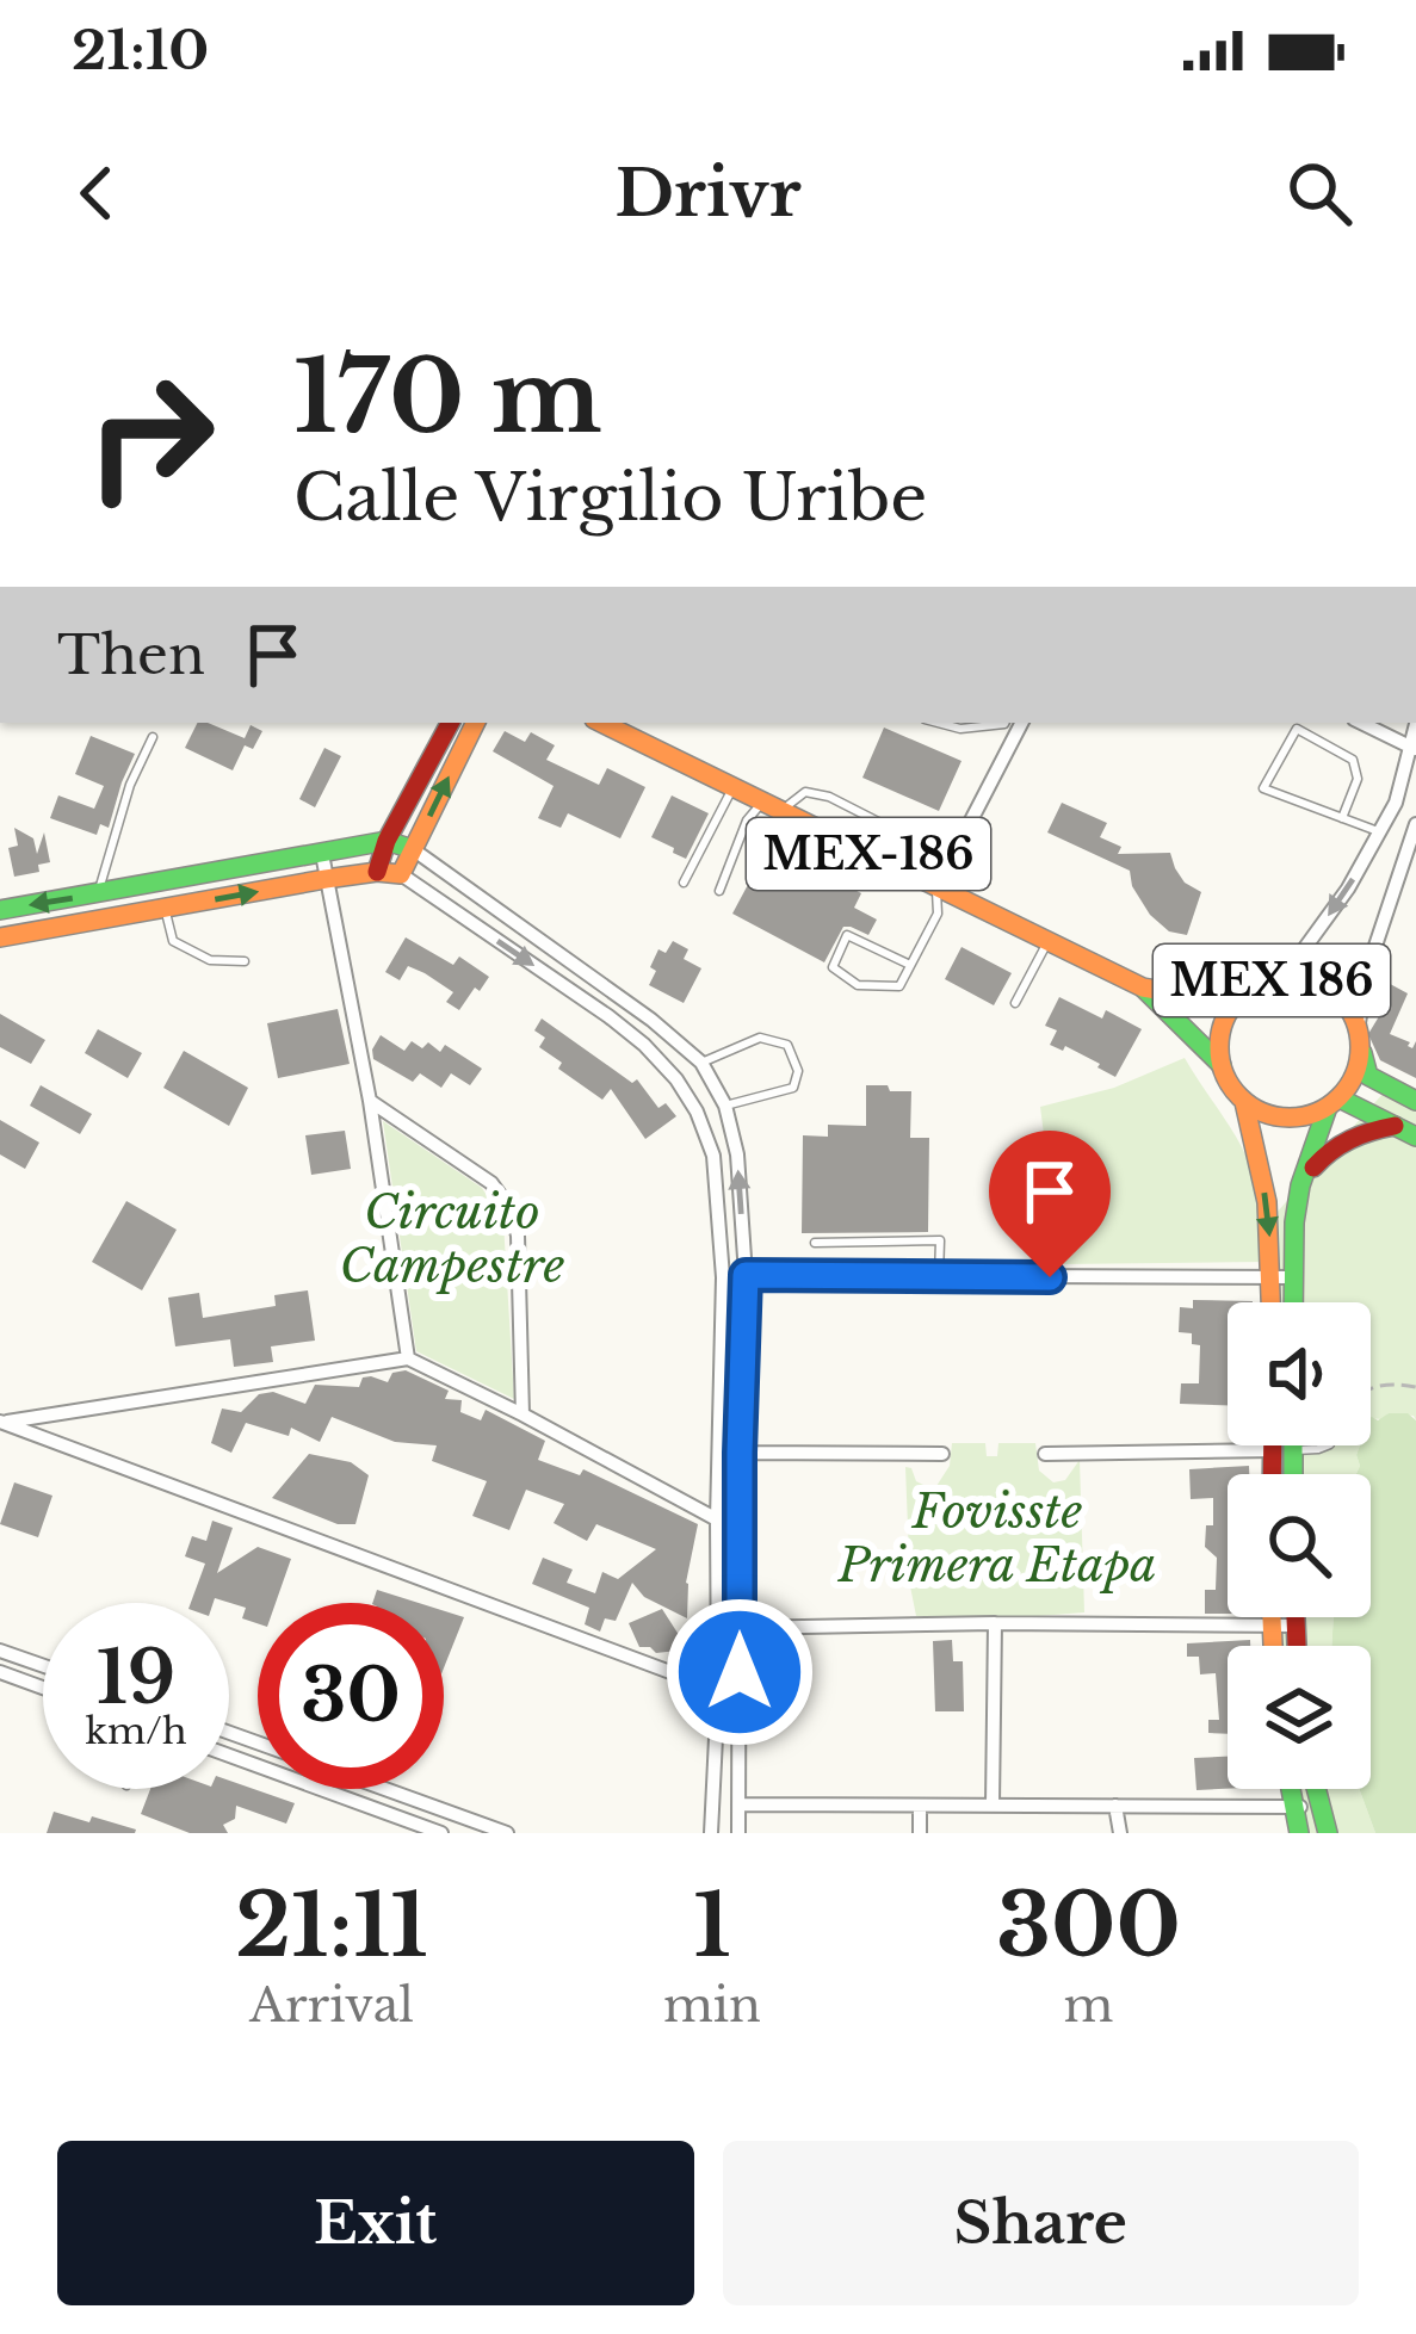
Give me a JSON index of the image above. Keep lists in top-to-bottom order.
{
  "streets": {
    "main road": ["MEX-186", "MEX 186"]
  },
  "crossings": [
    ["MEX-186", "MEX 186"]
  ],
  "parks": ["Circuito Campestre", "Fovisste Primera Etapa"],
  "page": {
    "status": "21:10",
    "header": "Drivr",
    "turn": ["170 m", "Calle Virgilio Uribe"],
    "then": "Then",
    "speed": "19 km/h",
    "limit": "30",
    "eta": [
      "21:11",
      "Arrival",
      "1",
      "min",
      "300",
      "m"
    ],
    "buttons": ["Exit", "Share"]
  }
}
